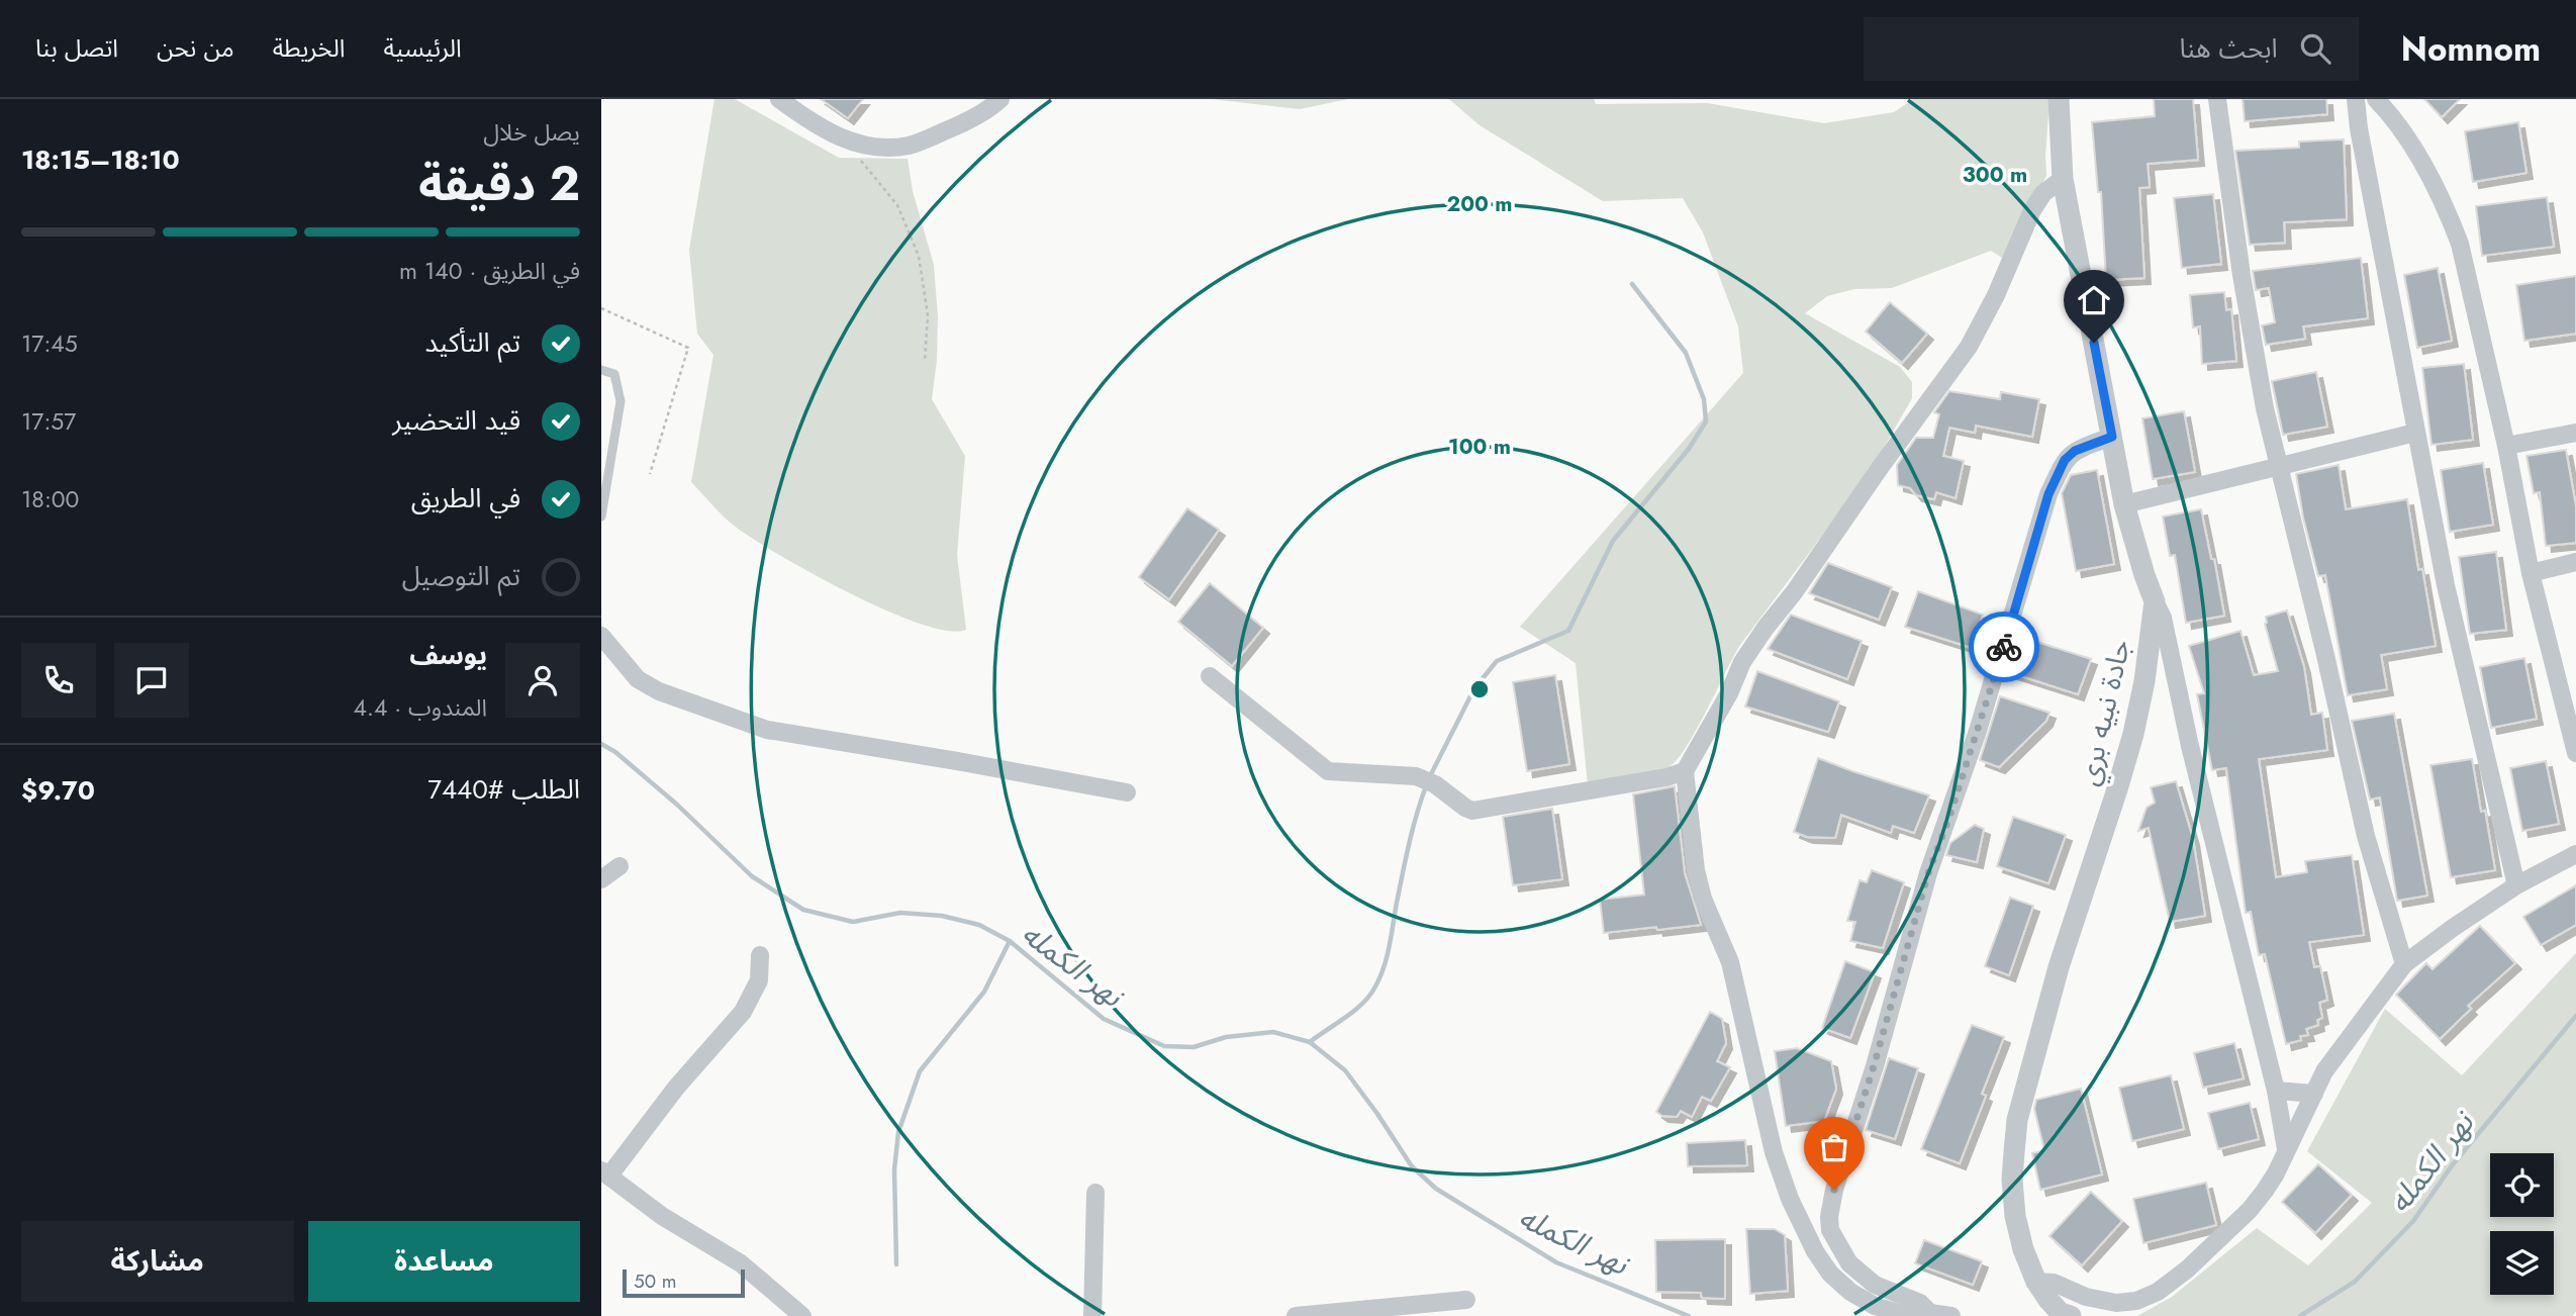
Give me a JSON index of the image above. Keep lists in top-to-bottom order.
{
  "streets": {
    "street": ["جادة نبيه بري"]
  },
  "water": ["نهر الكمله"],
  "scale_bar": "50 m",
  "page": {
    "header": "Nomnom",
    "search": "ابحث هنا",
    "nav": [
      "الرئيسية",
      "الخريطة",
      "من نحن",
      "اتصل بنا"
    ],
    "heading": ["2 دقيقة", "يصل خلال", "18:10–18:15"],
    "panel": [
      "يوسف",
      "المندوب · 4.4",
      "الطلب #7440",
      "$9.70"
    ],
    "bar": "في الطريق · 140 m",
    "list": [
      ["تم التأكيد", "17:45"],
      ["قيد التحضير", "17:57"],
      ["في الطريق", "18:00"],
      "تم التوصيل"
    ],
    "buttons": ["مساعدة", "مشاركة"],
    "scale": "50 m"
  },
  "rings": ["300 m", "200 m", "100 m"]
}
